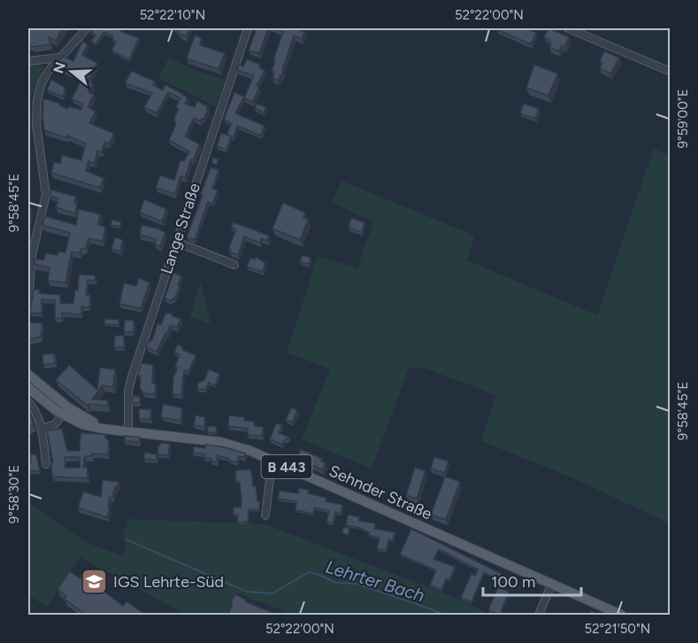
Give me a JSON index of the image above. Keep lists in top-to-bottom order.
{
  "streets": {
    "main road": ["B 443", "Sehnder Straße"],
    "street": ["Lange Straße"]
  },
  "crossings": [
    ["Lange Straße", "Sehnder Straße"]
  ],
  "water": ["Lehrter Bach"],
  "places": {
    "school or university": ["IGS Lehrte-Süd"]
  },
  "scale_bar": "100 m",
  "north": "left",
  "coordinates": [
    "52°22'10\"N",
    "52°22'00\"N",
    "9°59'00\"E",
    "9°58'45\"E",
    "9°58'30\"E",
    "52°21'50\"N"
  ]
}
